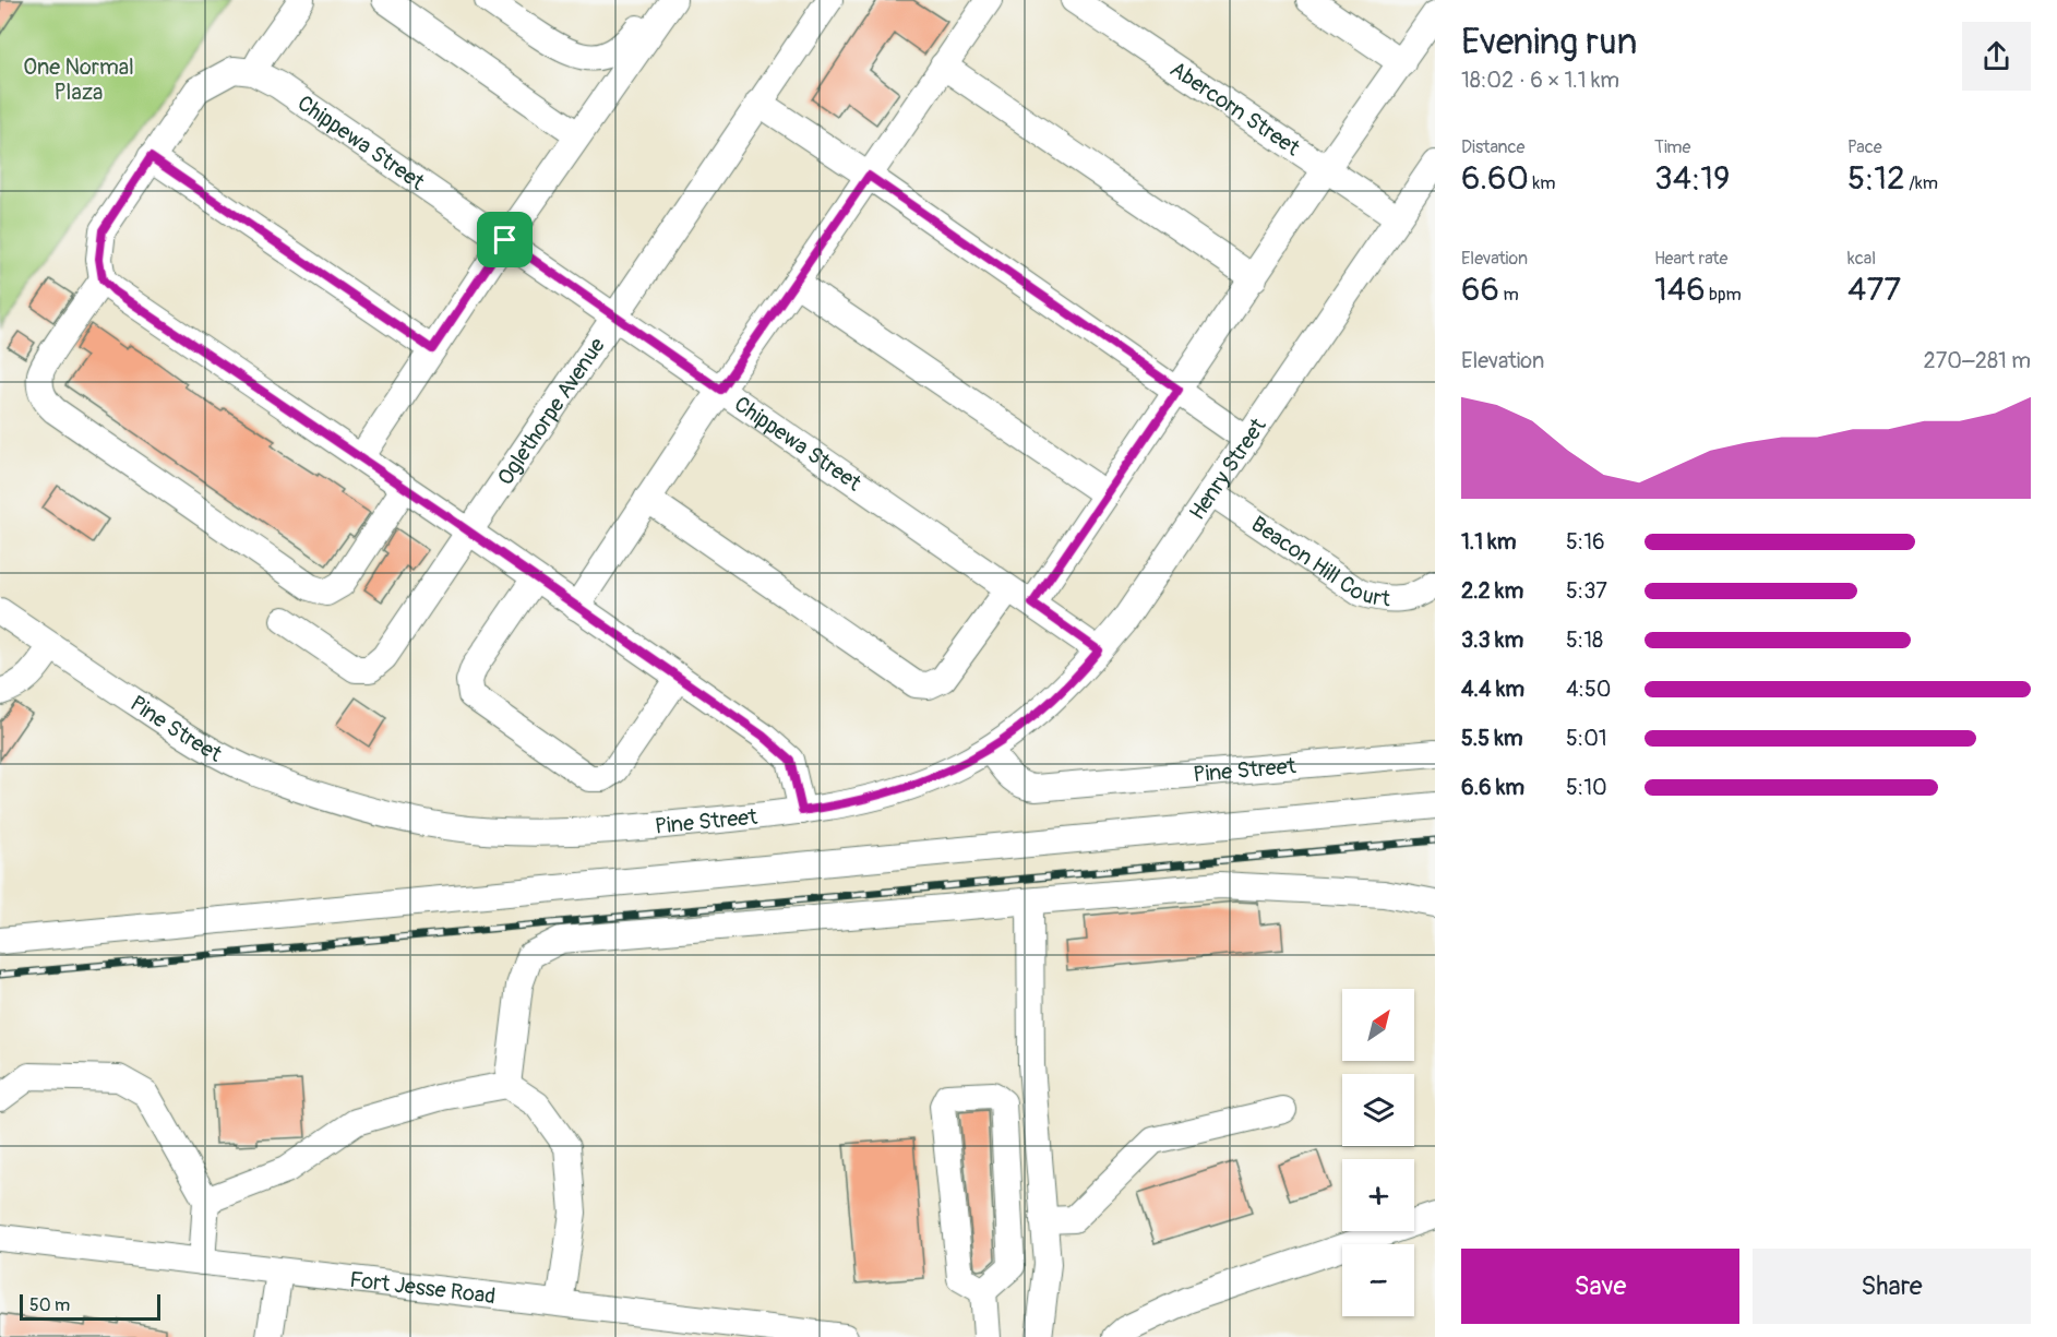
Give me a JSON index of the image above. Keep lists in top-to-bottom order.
{
  "streets": {
    "street": [
      "Abercorn Street",
      "Chippewa Street",
      "Oglethorpe Avenue",
      "Henry Street",
      "Beacon Hill Court",
      "Pine Street",
      "Fort Jesse Road"
    ]
  },
  "crossings": [
    ["Abercorn Street", "Henry Street"],
    ["Chippewa Street", "Oglethorpe Avenue"],
    ["Chippewa Street", "Henry Street"],
    ["Henry Street", "Beacon Hill Court"],
    ["Henry Street", "Pine Street"]
  ],
  "parks": ["One Normal Plaza"],
  "scale_bar": "50 m",
  "north": "top right",
  "page": {
    "heading": ["Evening run", "18:02 · 6 × 1.1 km"],
    "stats": [
      ["Distance", "6.60 km"],
      ["Time", "34:19"],
      ["Pace", "5:12 /km"],
      ["Elevation", "66 m"],
      ["Heart rate", "146 bpm"],
      ["kcal", "477"]
    ],
    "chart": ["Elevation", "270–281 m"],
    "list": [
      {
        "name": "1.1 km",
        "note": "5:16"
      },
      {
        "name": "2.2 km",
        "note": "5:37"
      },
      {
        "name": "3.3 km",
        "note": "5:18"
      },
      {
        "name": "4.4 km",
        "note": "4:50"
      },
      {
        "name": "5.5 km",
        "note": "5:01"
      },
      {
        "name": "6.6 km",
        "note": "5:10"
      }
    ],
    "map_buttons": ["+", "−"],
    "buttons": ["Save", "Share"],
    "scale": "50 m"
  }
}
